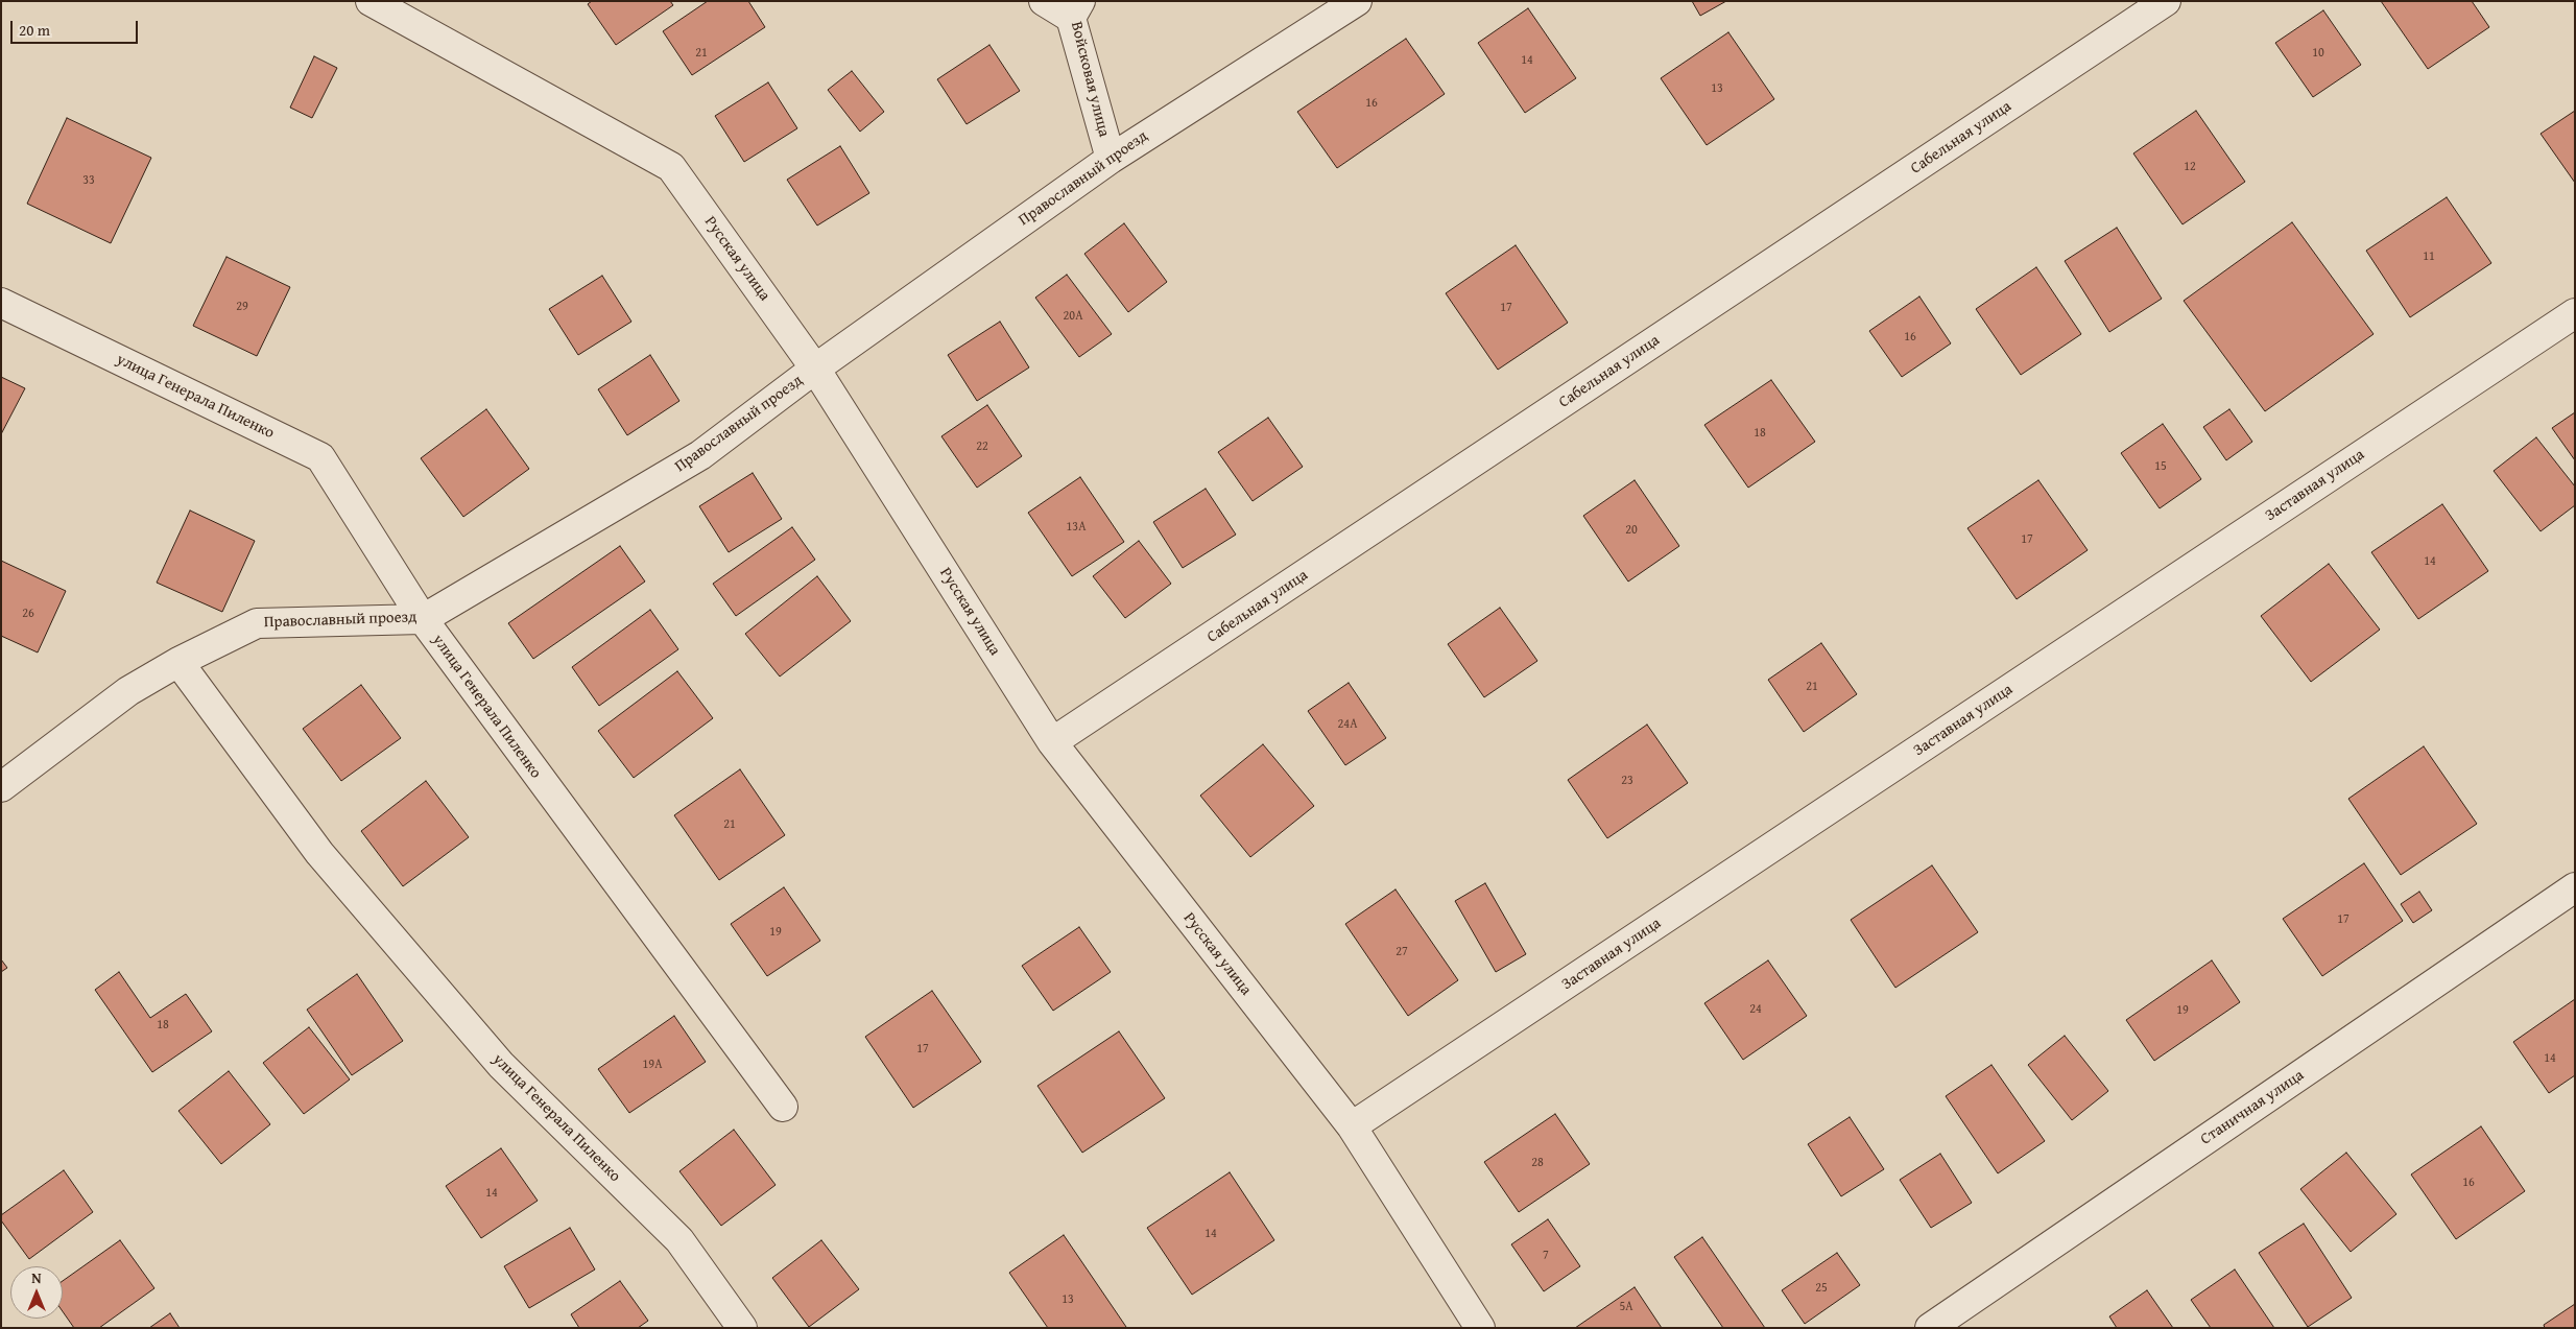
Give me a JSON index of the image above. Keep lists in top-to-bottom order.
{
  "streets": {
    "street": [
      "Войсковая улица",
      "Сабельная улица",
      "Православный проезд",
      "Русская улица",
      "улица Генерала Пиленко",
      "Заставная улица",
      "Станичная улица"
    ]
  },
  "crossings": [
    ["Войсковая улица", "Православный проезд"],
    ["Сабельная улица", "Русская улица"],
    ["Православный проезд", "Русская улица"],
    ["Православный проезд", "улица Генерала Пиленко"],
    ["Русская улица", "Заставная улица"]
  ],
  "house_numbers": [
    "21",
    "10",
    "14",
    "13",
    "16",
    "12",
    "33",
    "11",
    "29",
    "17",
    "20А",
    "16",
    "18",
    "22",
    "15",
    "13А",
    "20",
    "17",
    "14",
    "26",
    "21",
    "24А",
    "23",
    "21",
    "17",
    "19",
    "27",
    "24",
    "19",
    "18",
    "17",
    "14",
    "19А",
    "28",
    "16",
    "14",
    "14",
    "7",
    "25",
    "13",
    "5А"
  ],
  "scale_bar": "20 m",
  "north": "top"
}
